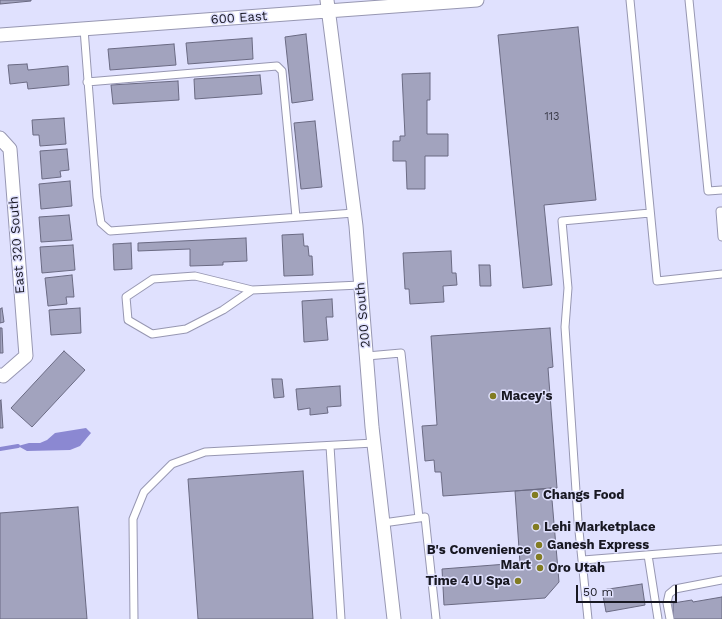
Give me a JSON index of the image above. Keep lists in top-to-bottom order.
{
  "streets": {
    "street": ["600 East", "East 320 South", "200 South"]
  },
  "crossings": [
    ["600 East", "200 South"]
  ],
  "places": [
    "Macey's",
    "Changs Food",
    "Lehi Marketplace",
    "Ganesh Express",
    "B's Convenience Mart",
    "Oro Utah",
    "Time 4 U Spa"
  ],
  "house_numbers": ["113"],
  "scale_bar": "50 m"
}
